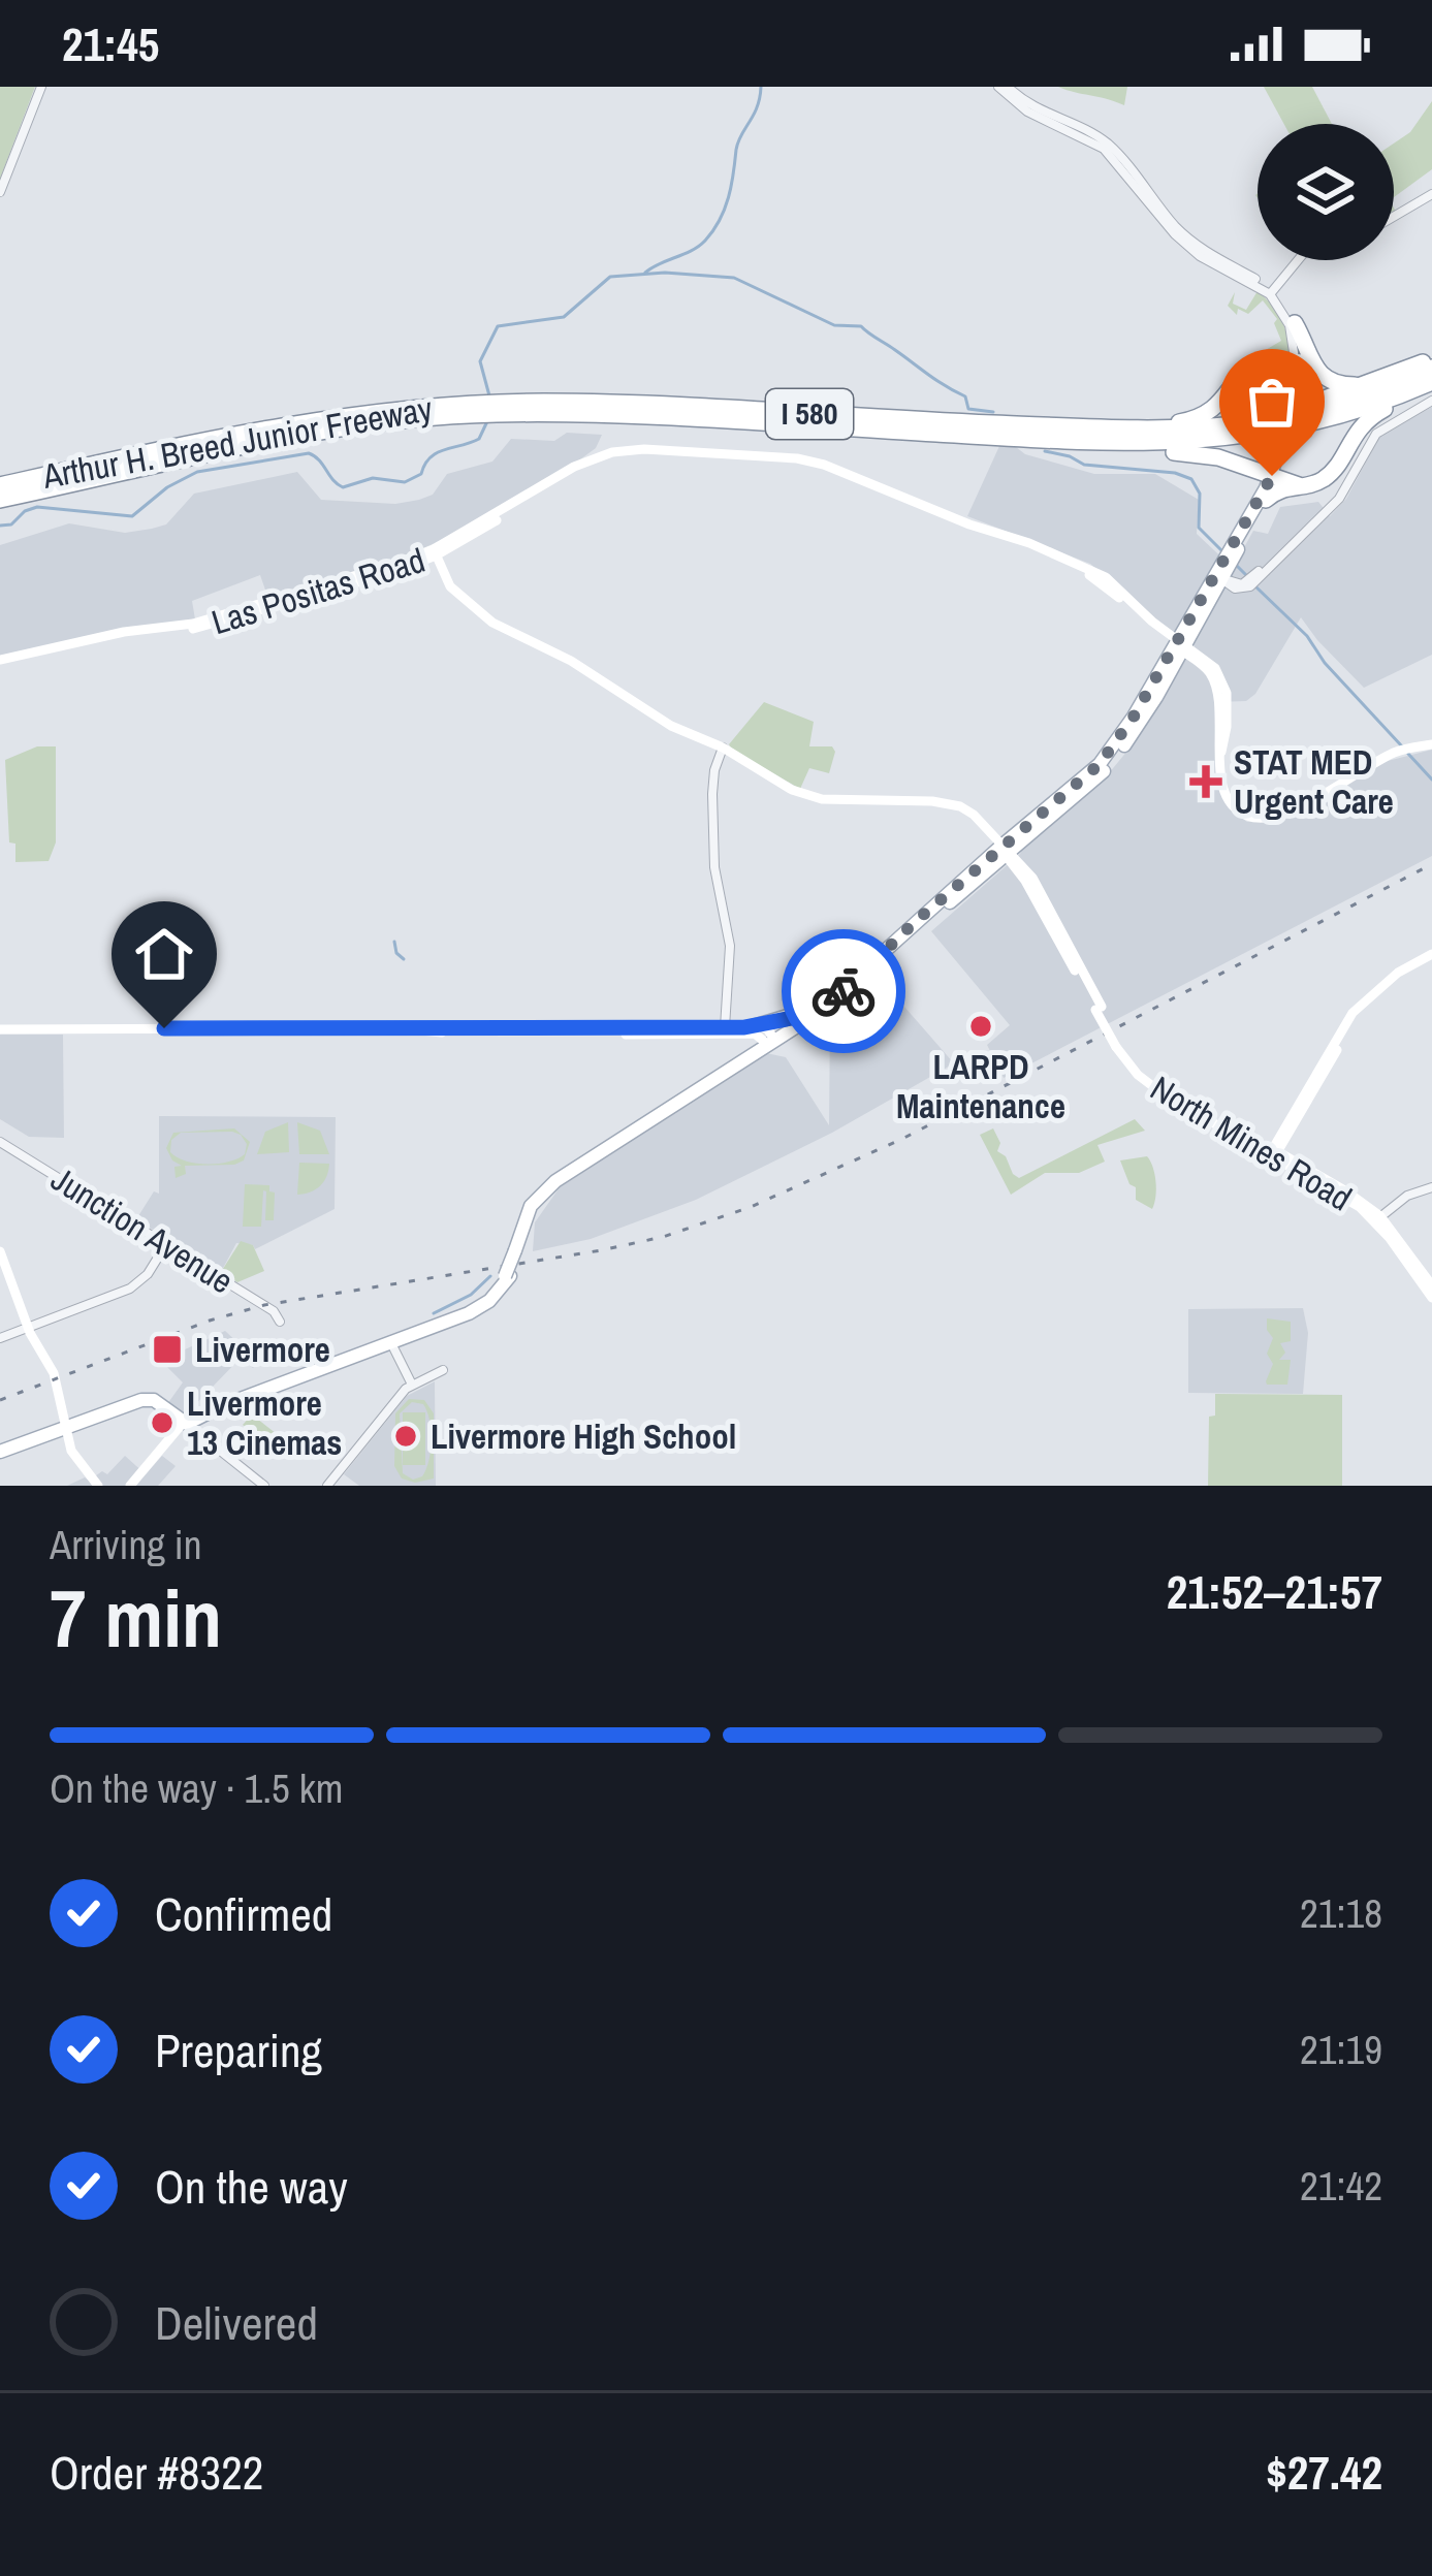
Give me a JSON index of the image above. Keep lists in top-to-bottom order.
{
  "streets": {
    "highway": ["I 580", "Arthur H. Breed Junior Freeway"],
    "main road": ["Las Positas Road", "North Mines Road"],
    "street": ["Junction Avenue"]
  },
  "crossings": [
    ["Las Positas Road", "North Mines Road"]
  ],
  "places": {
    "health": ["STAT MED Urgent Care"],
    "other": ["LARPD Maintenance", "Livermore 13 Cinemas", "Livermore High School"],
    "transit": ["Livermore"]
  },
  "page": {
    "status": "21:45",
    "heading": ["7 min", "Arriving in", "21:52–21:57"],
    "panel": ["Order #8322", "$27.42"],
    "bar": "On the way · 1.5 km",
    "list": [
      ["Confirmed", "21:18"],
      ["Preparing", "21:19"],
      ["On the way", "21:42"],
      "Delivered"
    ]
  }
}
